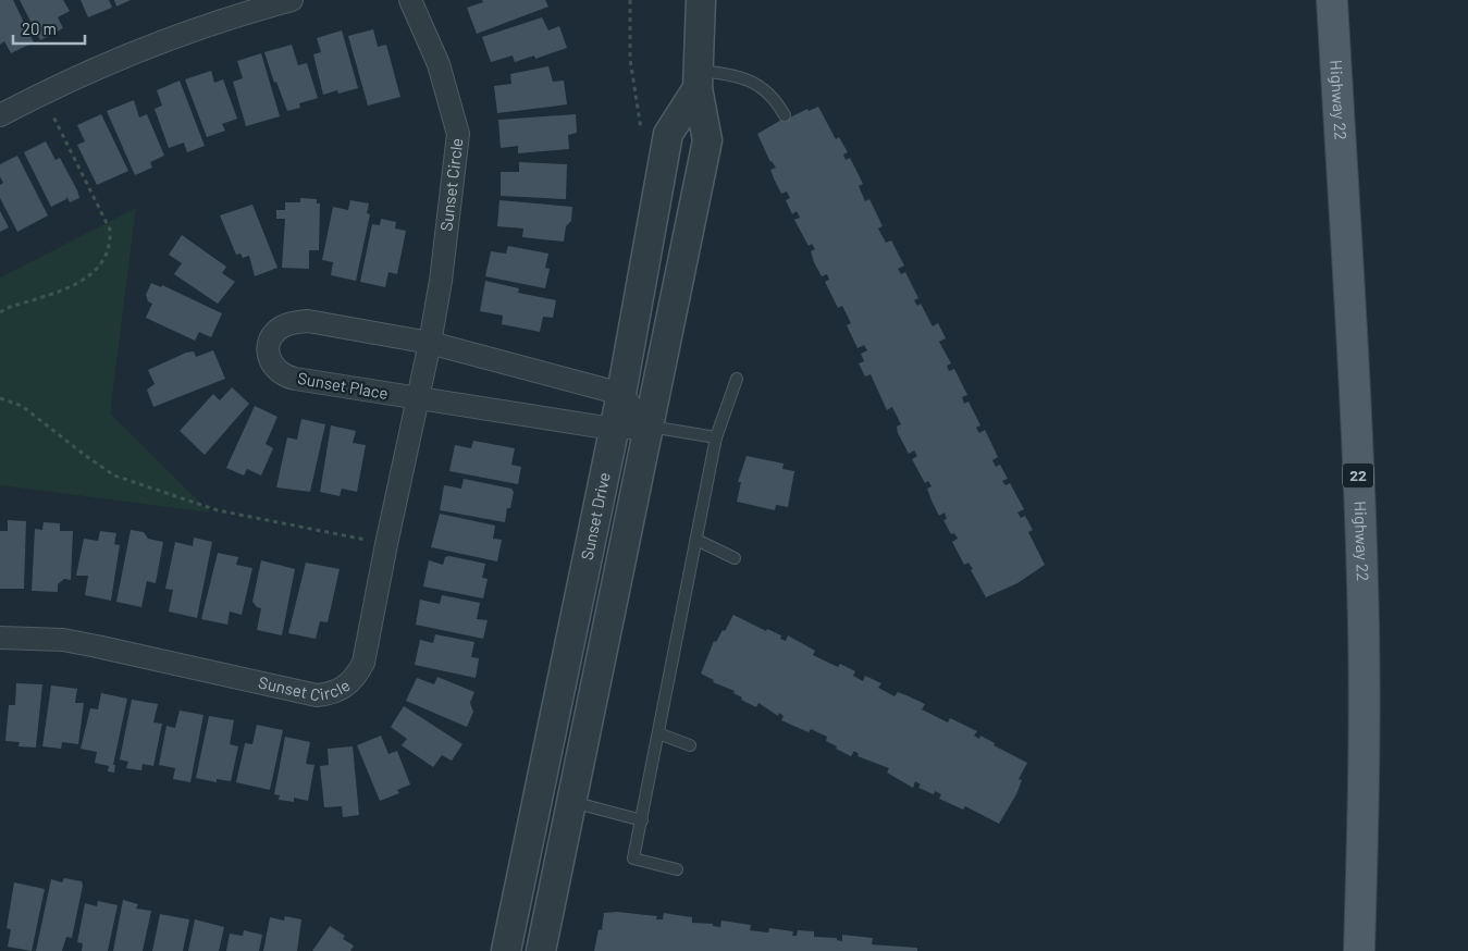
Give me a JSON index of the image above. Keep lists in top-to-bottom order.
{
  "streets": {
    "main road": ["Highway 22", "22"],
    "street": ["Sunset Circle", "Sunset Place", "Sunset Drive"]
  },
  "crossings": [
    ["Sunset Circle", "Sunset Place"]
  ],
  "scale_bar": "20 m"
}
